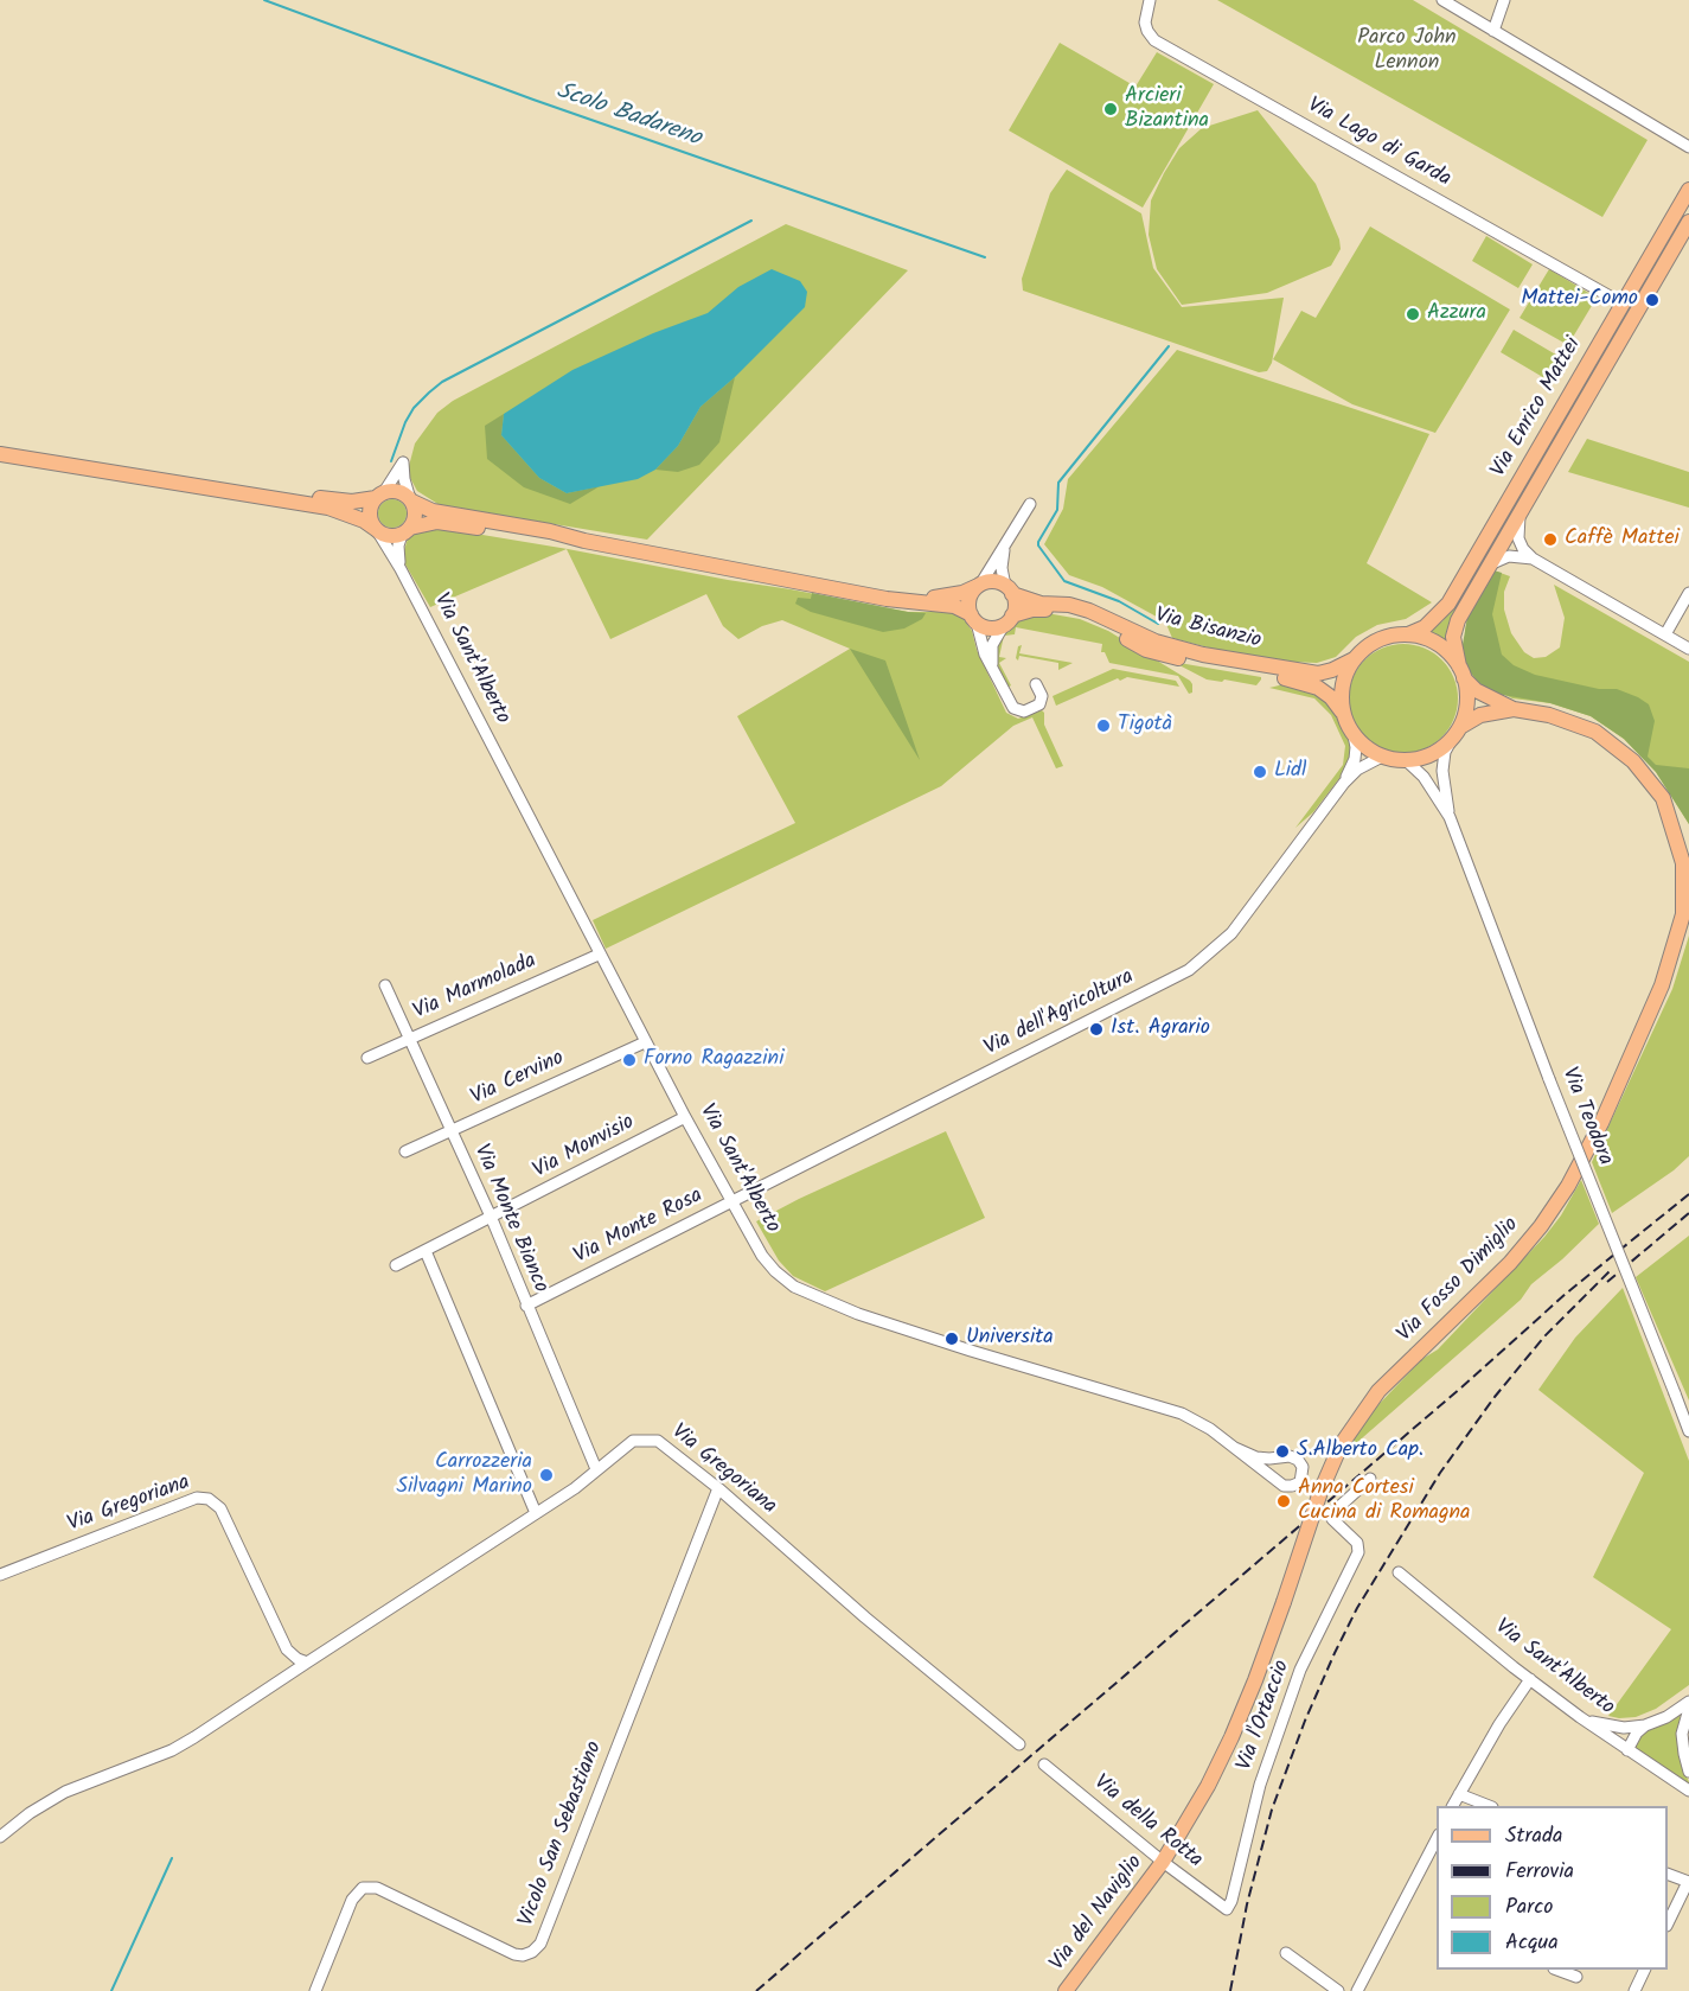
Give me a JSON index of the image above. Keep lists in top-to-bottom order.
{
  "streets": {
    "main road": [
      "Via Enrico Mattei",
      "Via Bisanzio",
      "Via Fosso Dimiglio",
      "Via del Naviglio"
    ],
    "street": [
      "Via Lago di Garda",
      "Via Sant'Alberto",
      "Via Marmolada",
      "Via dell'Agricoltura",
      "Via Cervino",
      "Via Teodora",
      "Via Monvisio",
      "Via Monte Bianco",
      "Via Monte Rosa",
      "Via Gregoriana",
      "Via l'Ortaccio",
      "Via della Rotta",
      "Vicolo San Sebastiano"
    ]
  },
  "crossings": [
    ["Via Lago di Garda", "Via Enrico Mattei"],
    ["Via Enrico Mattei", "Via Bisanzio"],
    ["Via Enrico Mattei", "Via dell'Agricoltura"],
    ["Via Enrico Mattei", "Via Teodora"],
    ["Via Enrico Mattei", "Via Fosso Dimiglio"],
    ["Via Bisanzio", "Via dell'Agricoltura"],
    ["Via Bisanzio", "Via Teodora"],
    ["Via Bisanzio", "Via Fosso Dimiglio"],
    ["Via Sant'Alberto", "Via Marmolada"],
    ["Via Sant'Alberto", "Via dell'Agricoltura"],
    ["Via Sant'Alberto", "Via Cervino"],
    ["Via Sant'Alberto", "Via Monvisio"],
    ["Via Sant'Alberto", "Via Monte Rosa"],
    ["Via Marmolada", "Via Monte Bianco"],
    ["Via dell'Agricoltura", "Via Teodora"],
    ["Via dell'Agricoltura", "Via Monte Rosa"],
    ["Via dell'Agricoltura", "Via Fosso Dimiglio"],
    ["Via Cervino", "Via Monte Bianco"],
    ["Via Teodora", "Via Fosso Dimiglio"],
    ["Via Monvisio", "Via Monte Bianco"],
    ["Via Monte Bianco", "Via Monte Rosa"],
    ["Via Monte Bianco", "Via Gregoriana"],
    ["Via Fosso Dimiglio", "Via della Rotta"],
    ["Via Fosso Dimiglio", "Via del Naviglio"],
    ["Via Gregoriana", "Vicolo San Sebastiano"],
    ["Via l'Ortaccio", "Via della Rotta"],
    ["Via della Rotta", "Via del Naviglio"]
  ],
  "water": ["Scolo Badareno"],
  "parks": ["Parco John Lennon"],
  "places": [
    "Arcieri Bizantina",
    "Mattei-Como",
    "Azzura",
    "Caffè Mattei",
    "Tigotà",
    "Lidl",
    "Ist. Agrario",
    "Forno Ragazzini",
    "Universita",
    "S.Alberto Cap.",
    "Carrozzeria Silvagni Marino",
    "Anna Cortesi Cucina di Romagna"
  ],
  "legend": [
    "Strada",
    "Ferrovia",
    "Parco",
    "Acqua"
  ]
}
